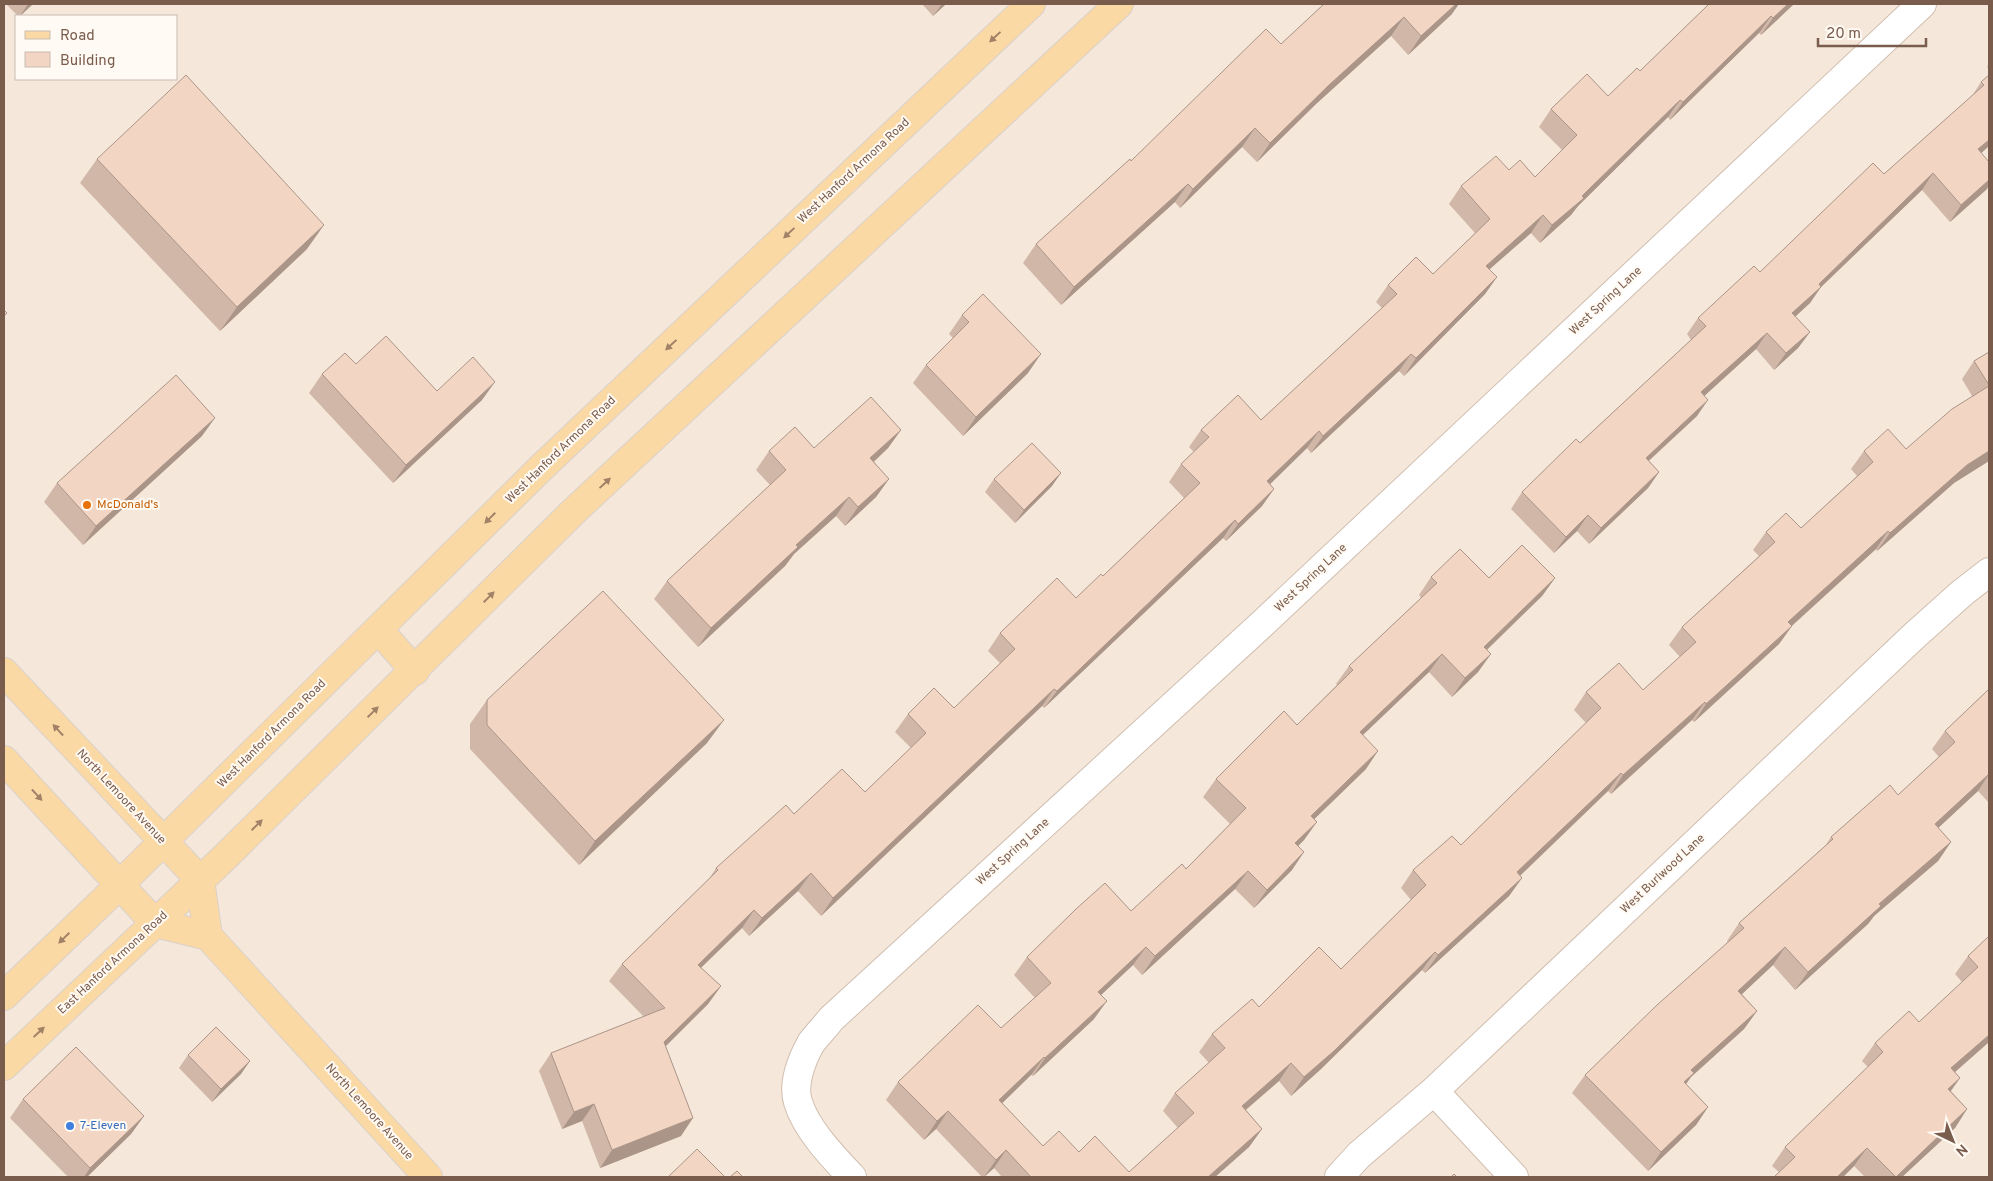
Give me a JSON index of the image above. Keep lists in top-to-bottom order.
{
  "streets": {
    "main road": ["West Hanford Armona Road", "North Lemoore Avenue", "East Hanford Armona Road"],
    "street": ["West Spring Lane", "West Burlwood Lane"]
  },
  "crossings": [
    ["West Hanford Armona Road", "North Lemoore Avenue"],
    ["North Lemoore Avenue", "East Hanford Armona Road"]
  ],
  "one_way": ["East Hanford Armona Road"],
  "places": ["McDonald's", "7-Eleven"],
  "legend": ["Road", "Building"],
  "scale_bar": "20 m",
  "north": "bottom right"
}
